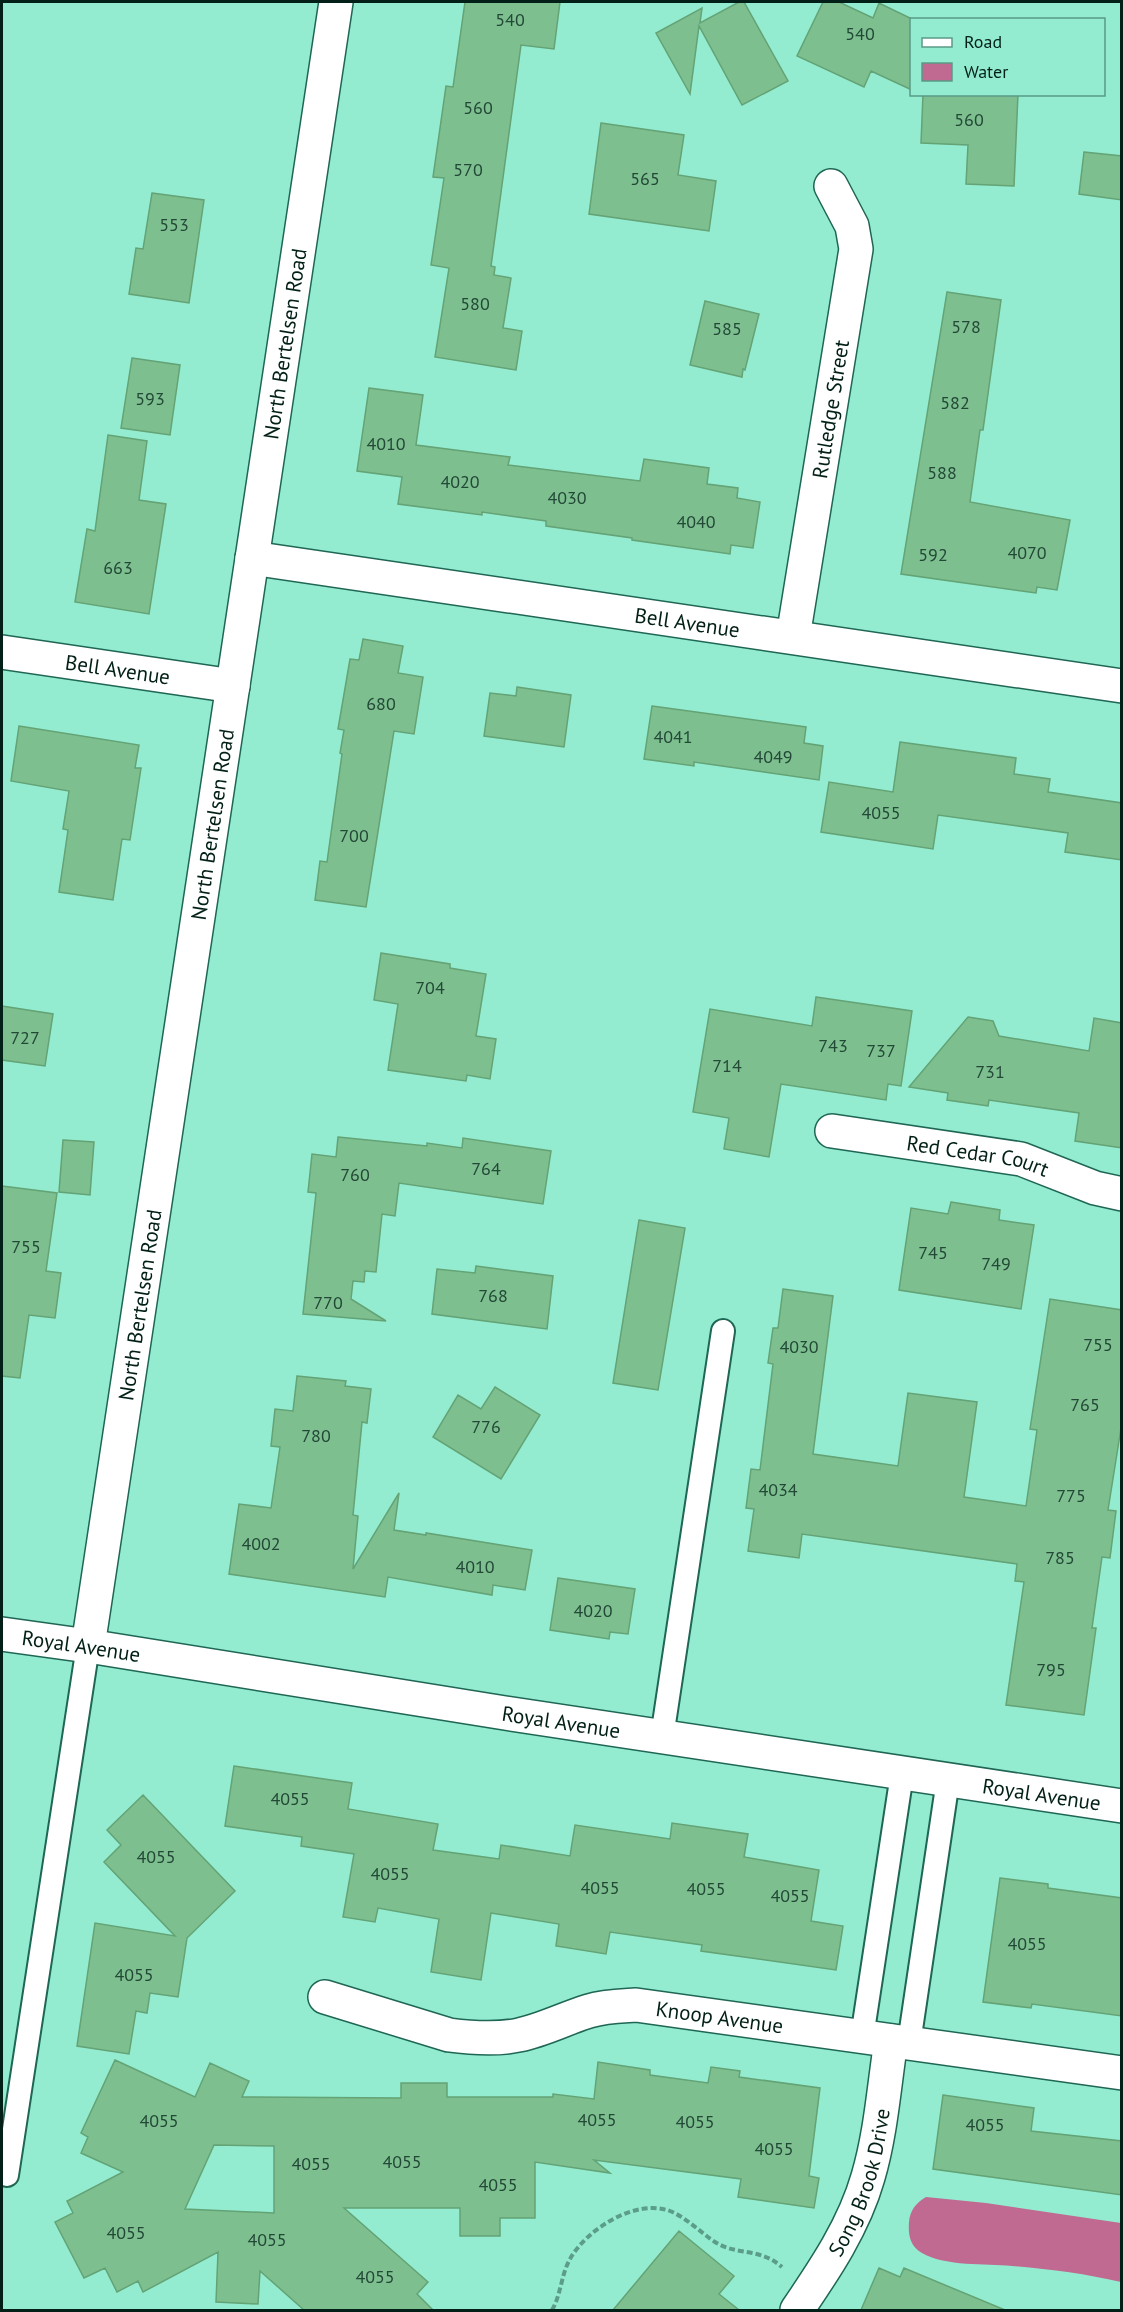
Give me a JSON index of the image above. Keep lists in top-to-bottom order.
{
  "streets": {
    "street": [
      "North Bertelsen Road",
      "Rutledge Street",
      "Bell Avenue",
      "Red Cedar Court",
      "Royal Avenue",
      "Knoop Avenue",
      "Song Brook Drive"
    ]
  },
  "crossings": [
    ["North Bertelsen Road", "Bell Avenue"],
    ["North Bertelsen Road", "Royal Avenue"],
    ["Rutledge Street", "Bell Avenue"],
    ["Knoop Avenue", "Song Brook Drive"]
  ],
  "house_numbers": [
    "540",
    "540",
    "560",
    "560",
    "570",
    "565",
    "553",
    "580",
    "578",
    "585",
    "593",
    "582",
    "4010",
    "588",
    "4020",
    "4030",
    "4040",
    "4070",
    "592",
    "663",
    "680",
    "4041",
    "4049",
    "4055",
    "700",
    "704",
    "727",
    "743",
    "737",
    "714",
    "731",
    "764",
    "760",
    "755",
    "745",
    "749",
    "768",
    "770",
    "755",
    "4030",
    "765",
    "776",
    "780",
    "4034",
    "775",
    "4002",
    "785",
    "4010",
    "4020",
    "795",
    "4055",
    "4055",
    "4055",
    "4055",
    "4055",
    "4055",
    "4055",
    "4055",
    "4055",
    "4055",
    "4055",
    "4055",
    "4055",
    "4055",
    "4055",
    "4055",
    "4055",
    "4055",
    "4055"
  ],
  "legend": ["Road", "Water"]
}
